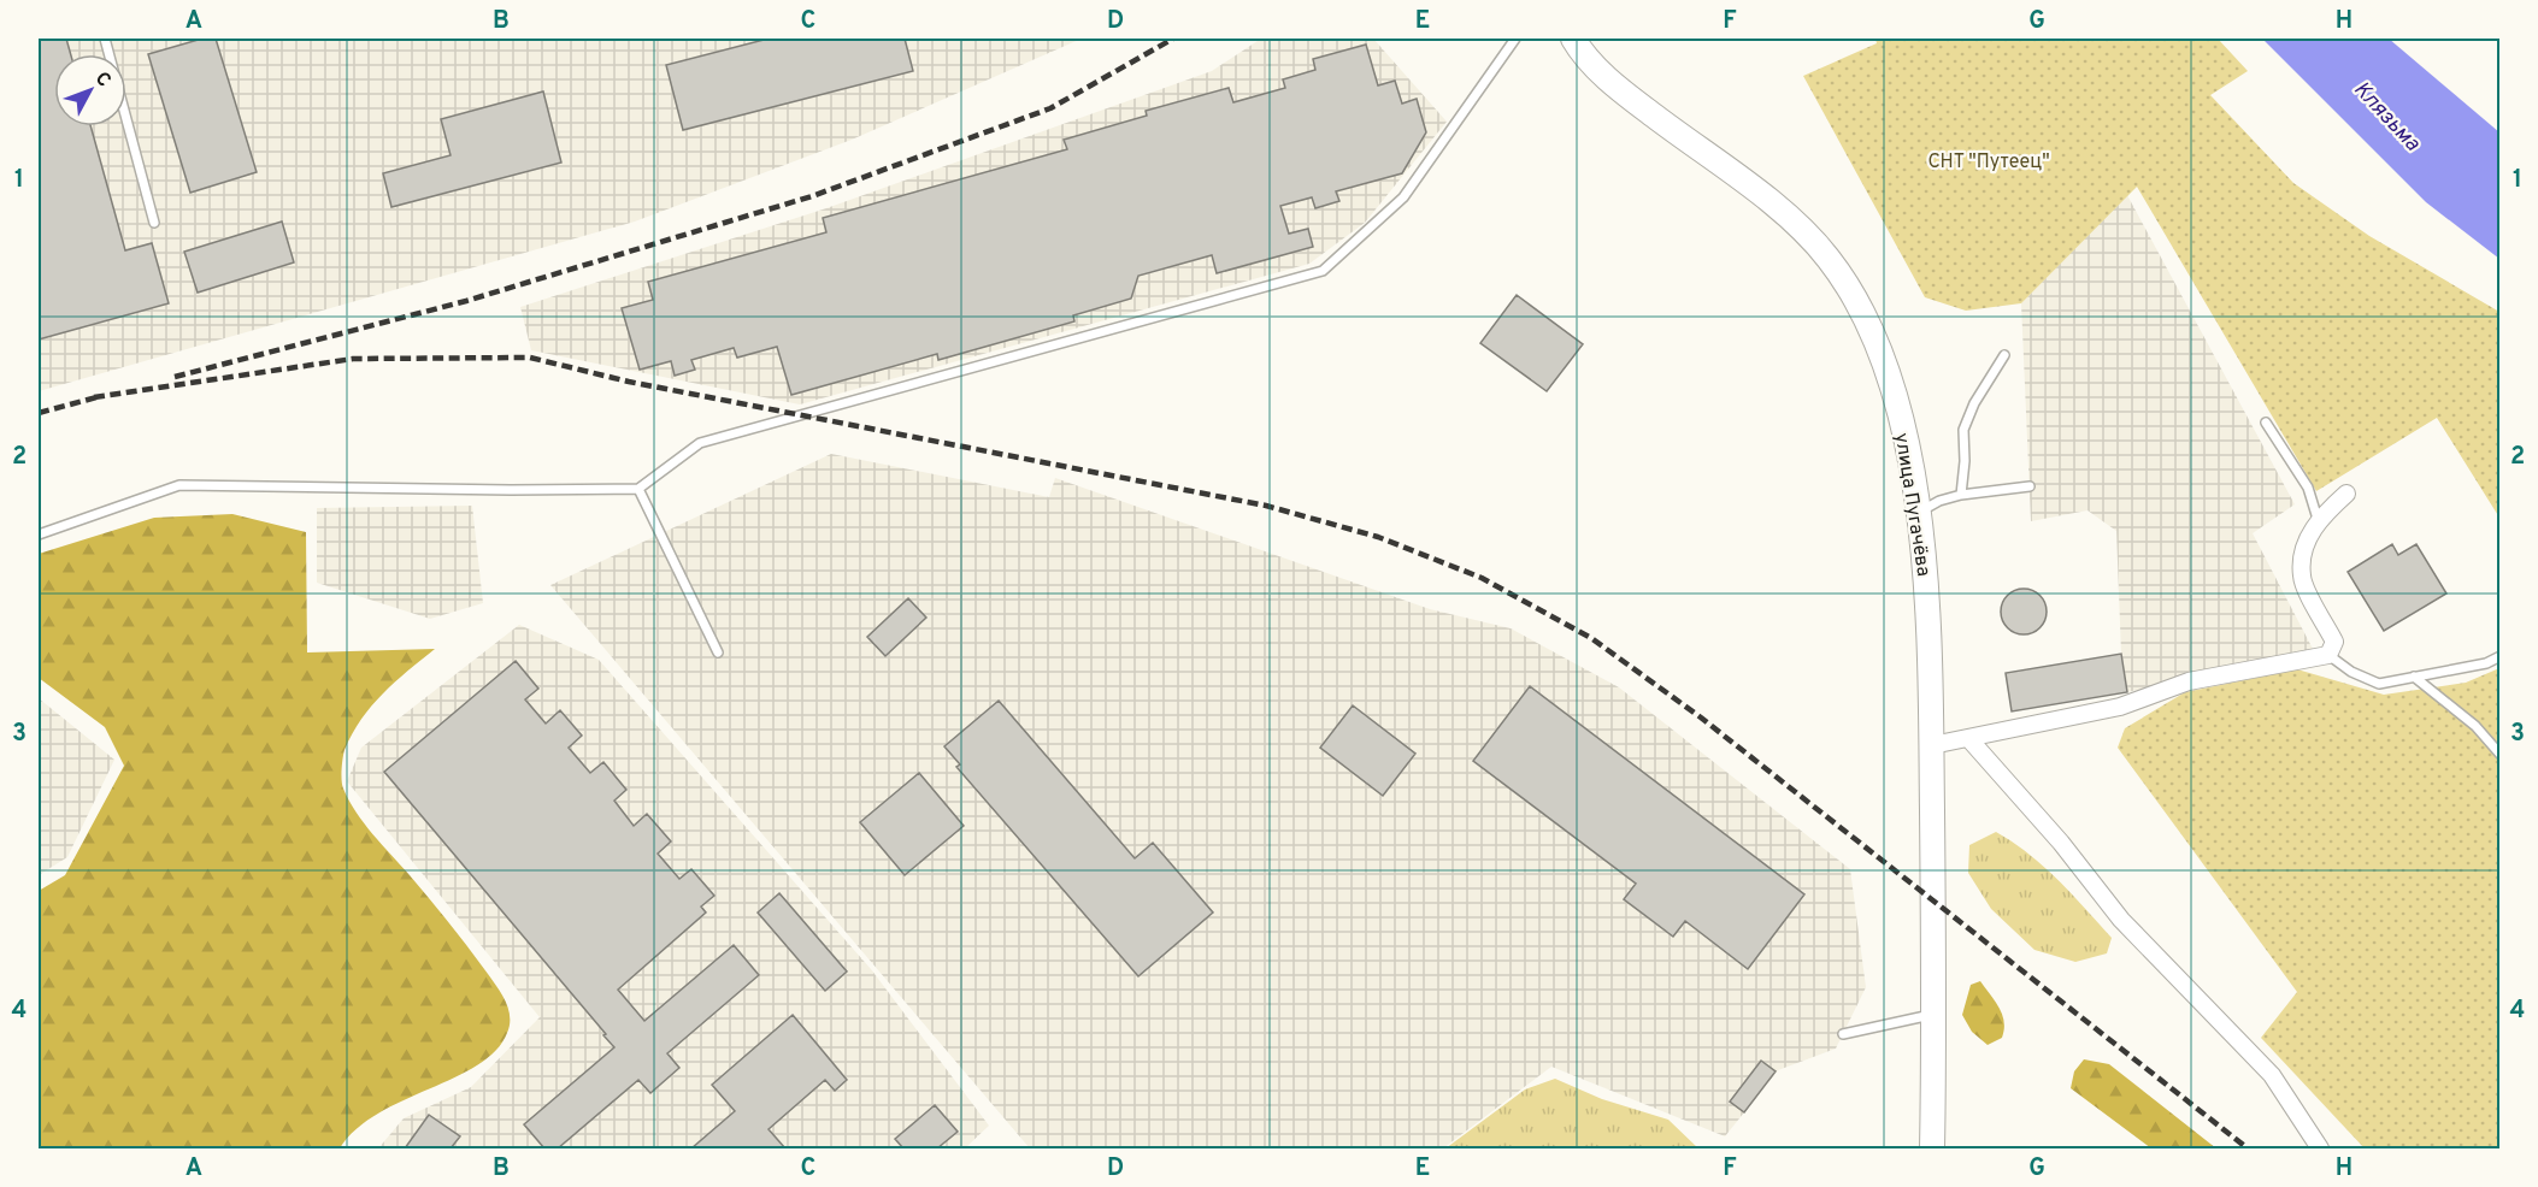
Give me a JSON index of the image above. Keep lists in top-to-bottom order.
{
  "streets": {
    "street": ["улица Пугачёва"]
  },
  "water": ["Клязьма"],
  "parks": ["СНТ \"Путеец\""],
  "north": "top right",
  "grid": {
    "columns": [
      "A",
      "B",
      "C",
      "D",
      "E",
      "F",
      "G",
      "H"
    ],
    "rows": [
      "1",
      "2",
      "3",
      "4"
    ]
  }
}
